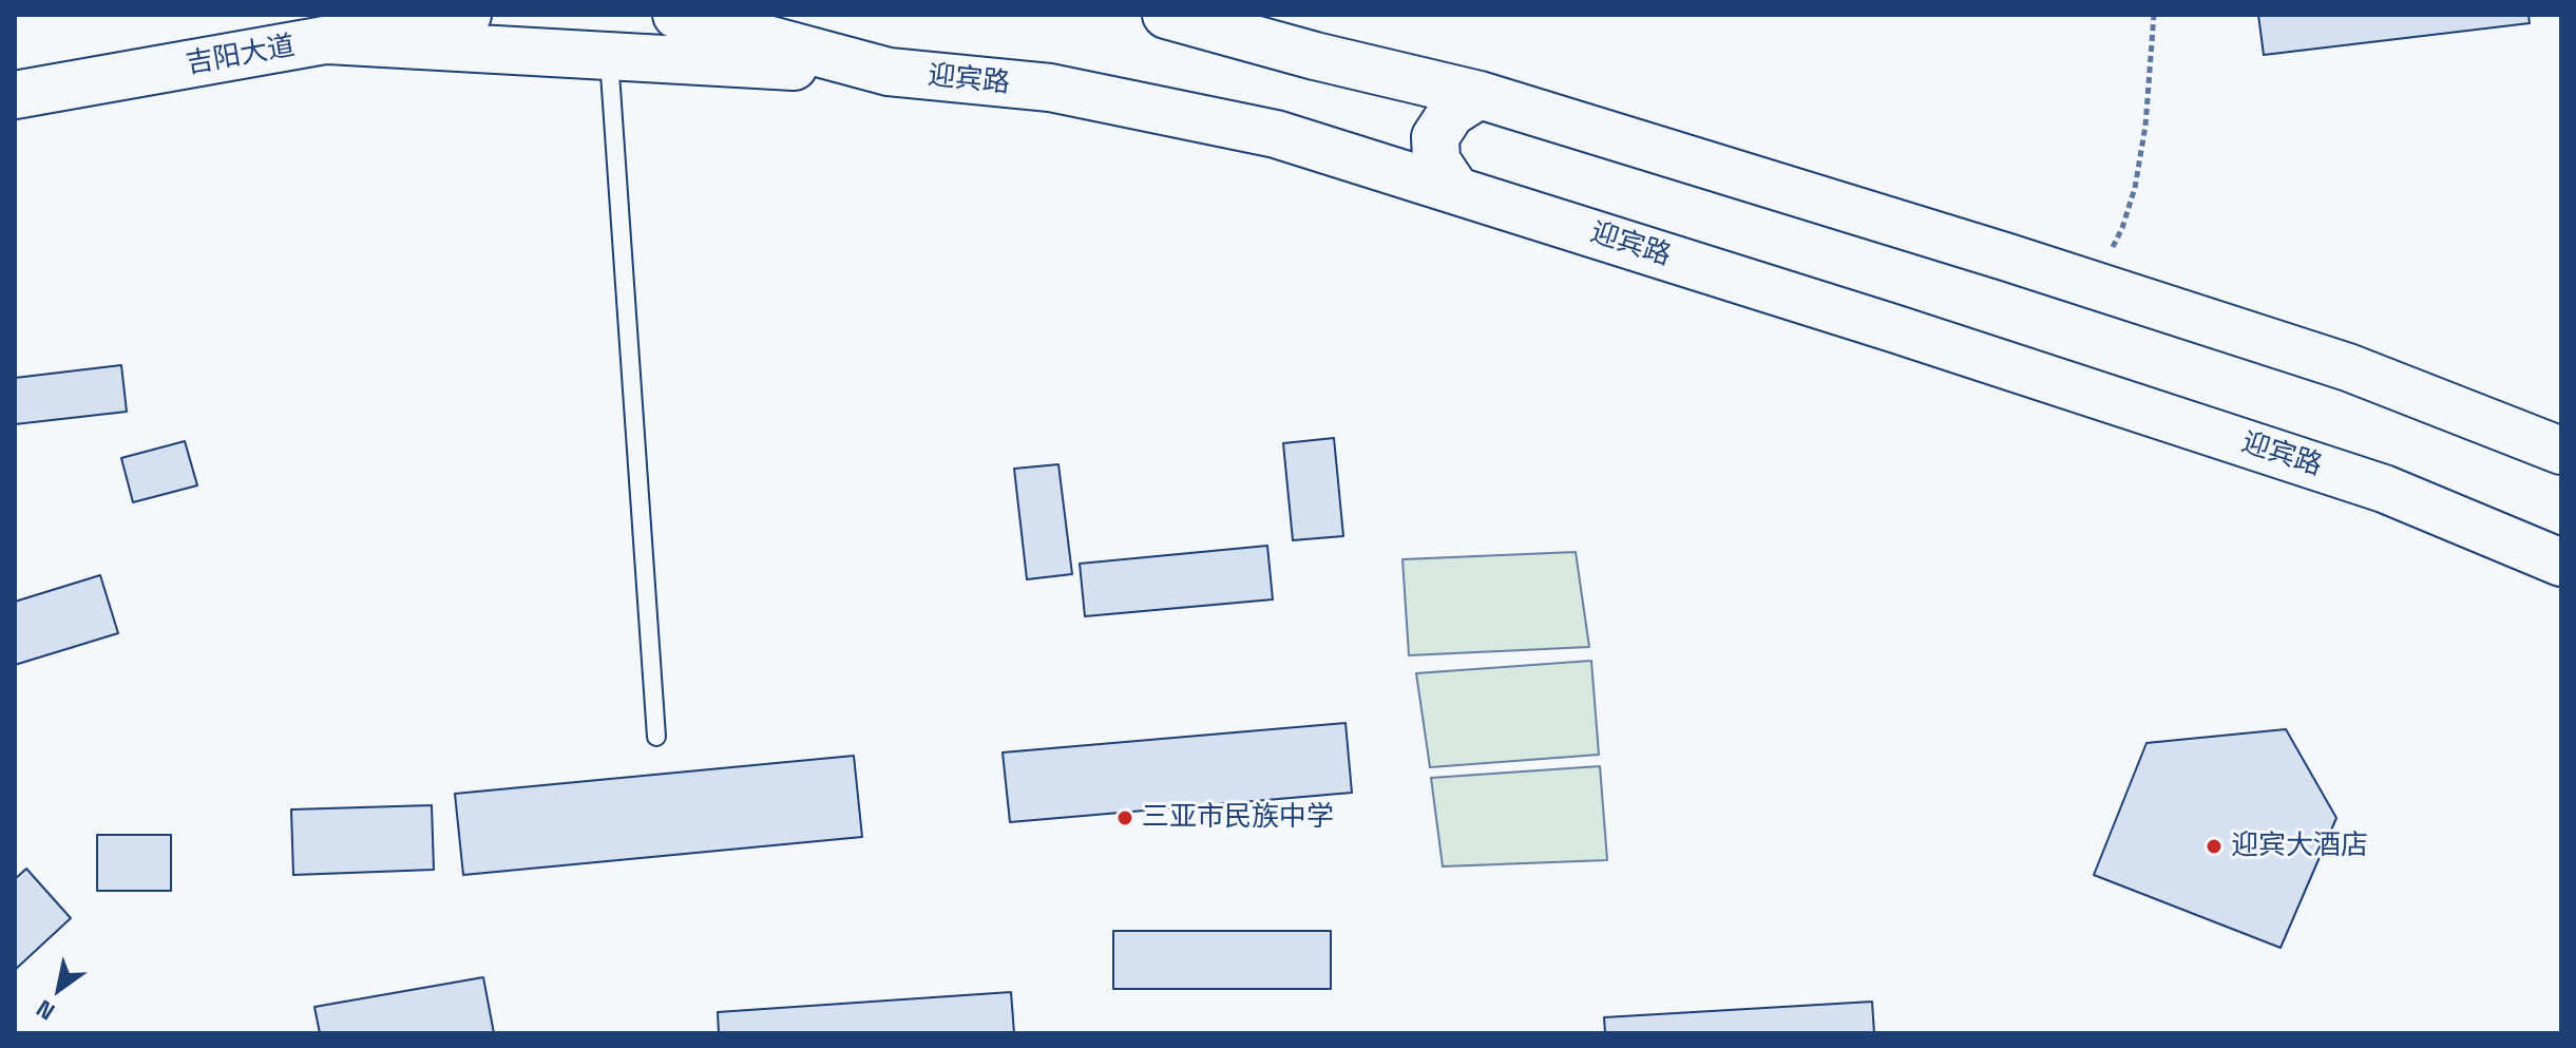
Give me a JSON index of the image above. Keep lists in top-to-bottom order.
{
  "streets": {
    "highway": ["吉阳大道", "迎宾路"]
  },
  "places": ["三亚市民族中学", "迎宾大酒店"],
  "north": "bottom left"
}
